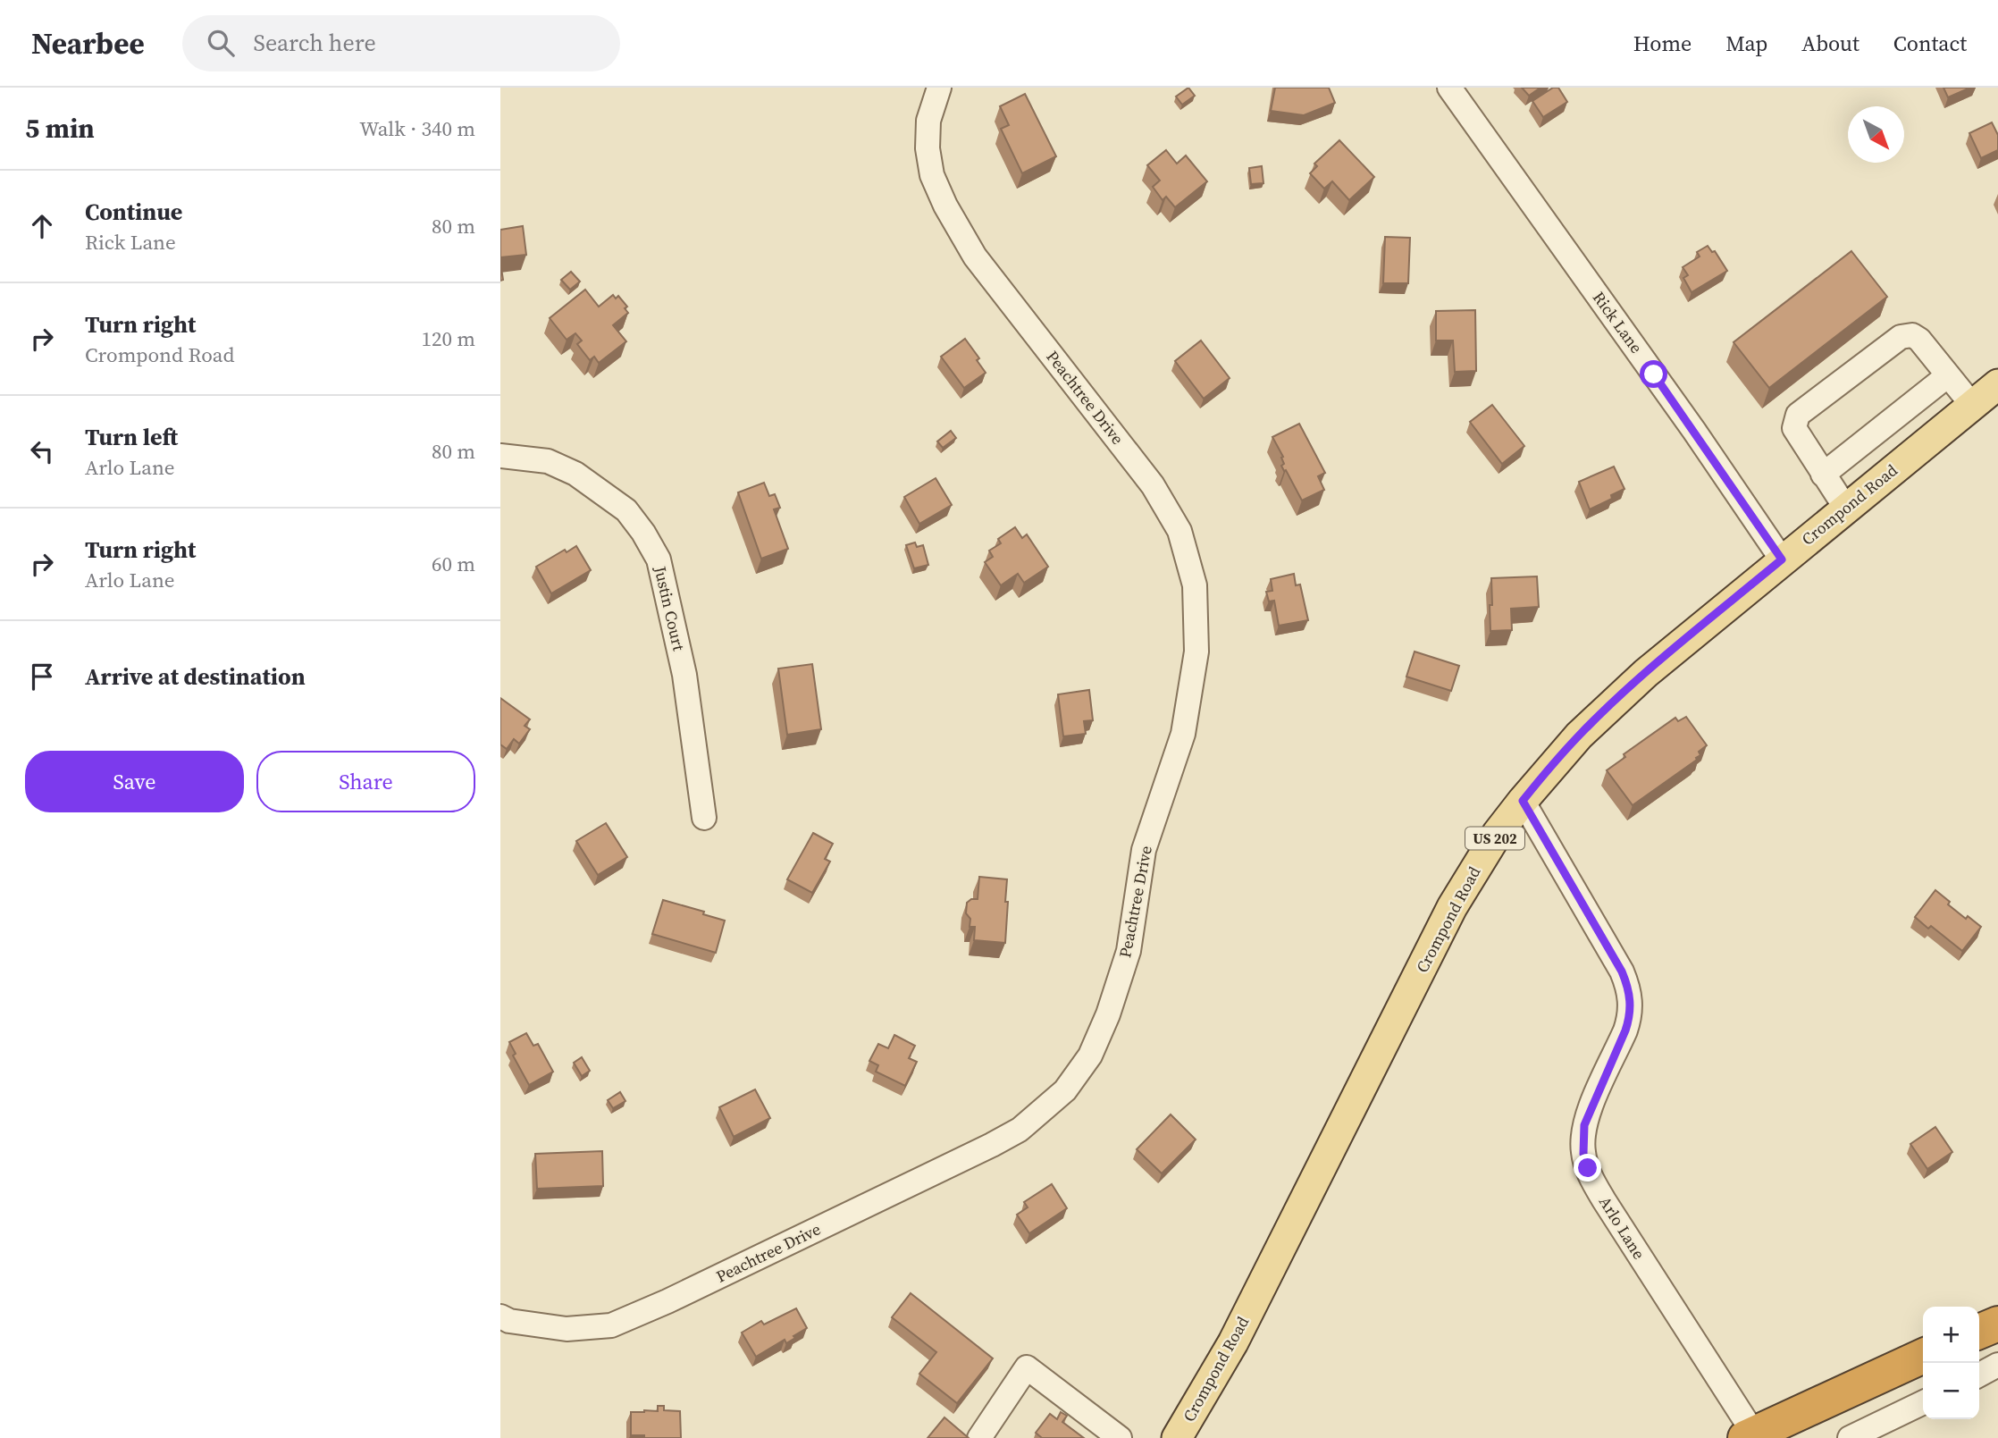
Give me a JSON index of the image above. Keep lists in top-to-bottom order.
{
  "streets": {
    "main road": ["Crompond Road", "US 202"],
    "street": [
      "Rick Lane",
      "Peachtree Drive",
      "Justin Court",
      "Arlo Lane"
    ]
  },
  "crossings": [
    ["Rick Lane", "Crompond Road"],
    ["Crompond Road", "Arlo Lane"]
  ],
  "north": "bottom right",
  "page": {
    "header": "Nearbee",
    "search": "Search here",
    "nav": [
      "Home",
      "Map",
      "About",
      "Contact"
    ],
    "heading": ["5 min", "Walk · 340 m"],
    "list": [
      ["Continue", "Rick Lane", "80 m"],
      ["Turn right", "Crompond Road", "120 m"],
      ["Turn left", "Arlo Lane", "80 m"],
      ["Turn right", "Arlo Lane", "60 m"],
      "Arrive at destination"
    ],
    "buttons": ["Save", "Share"],
    "map_buttons": ["+", "−"]
  }
}
